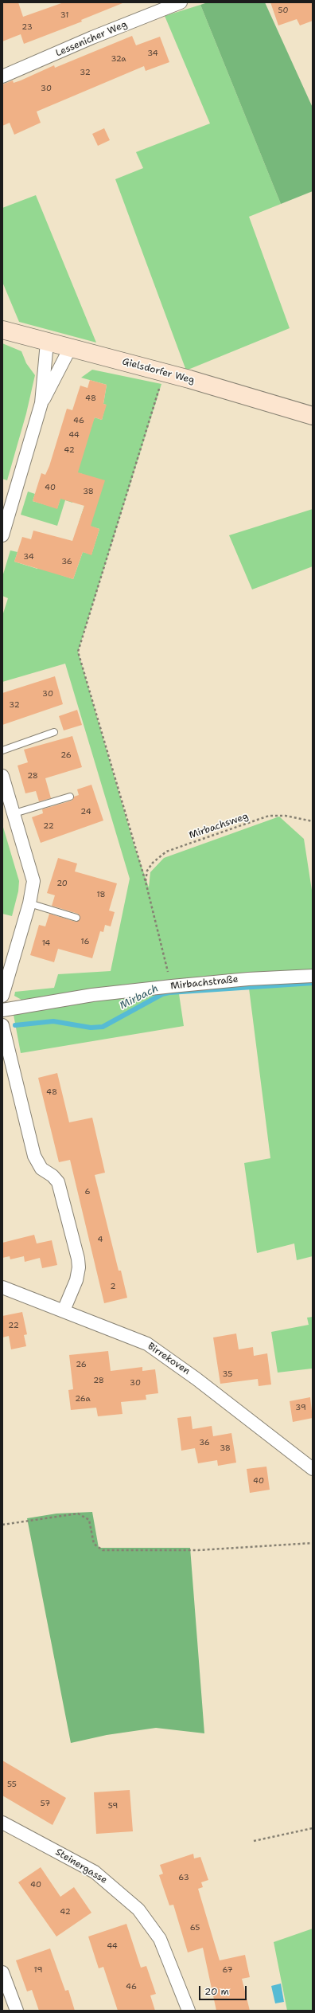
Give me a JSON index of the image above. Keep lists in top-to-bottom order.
{
  "streets": {
    "street": [
      "Lessenicher Weg",
      "Gielsdorfer Weg",
      "Mirbachstraße",
      "Birrekoven",
      "Steinergasse"
    ],
    "path": ["Mirbachsweg"]
  },
  "water": ["Mirbach"],
  "house_numbers": [
    "50",
    "31",
    "23",
    "34",
    "32a",
    "32",
    "30",
    "48",
    "46",
    "44",
    "42",
    "40",
    "38",
    "34",
    "36",
    "30",
    "32",
    "26",
    "28",
    "24",
    "22",
    "20",
    "18",
    "16",
    "14",
    "48",
    "6",
    "4",
    "2",
    "22",
    "26",
    "35",
    "28",
    "30",
    "26a",
    "39",
    "36",
    "38",
    "40",
    "55",
    "57",
    "59",
    "63",
    "40",
    "42",
    "65",
    "44",
    "19",
    "67",
    "46"
  ],
  "scale_bar": "20 m"
}
